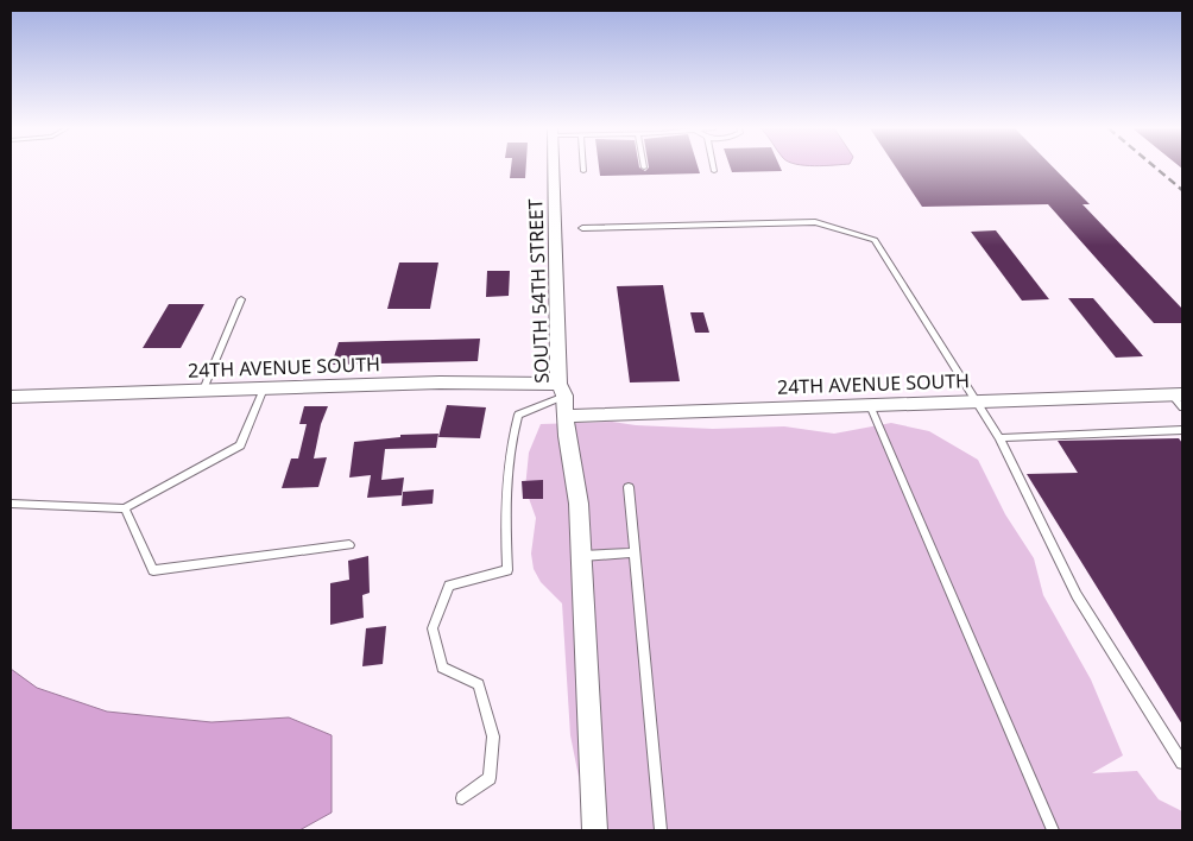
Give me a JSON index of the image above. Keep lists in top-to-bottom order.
{
  "streets": {
    "street": ["SOUTH 54TH STREET", "24TH AVENUE SOUTH"]
  },
  "crossings": [
    ["SOUTH 54TH STREET", "24TH AVENUE SOUTH"]
  ]
}
